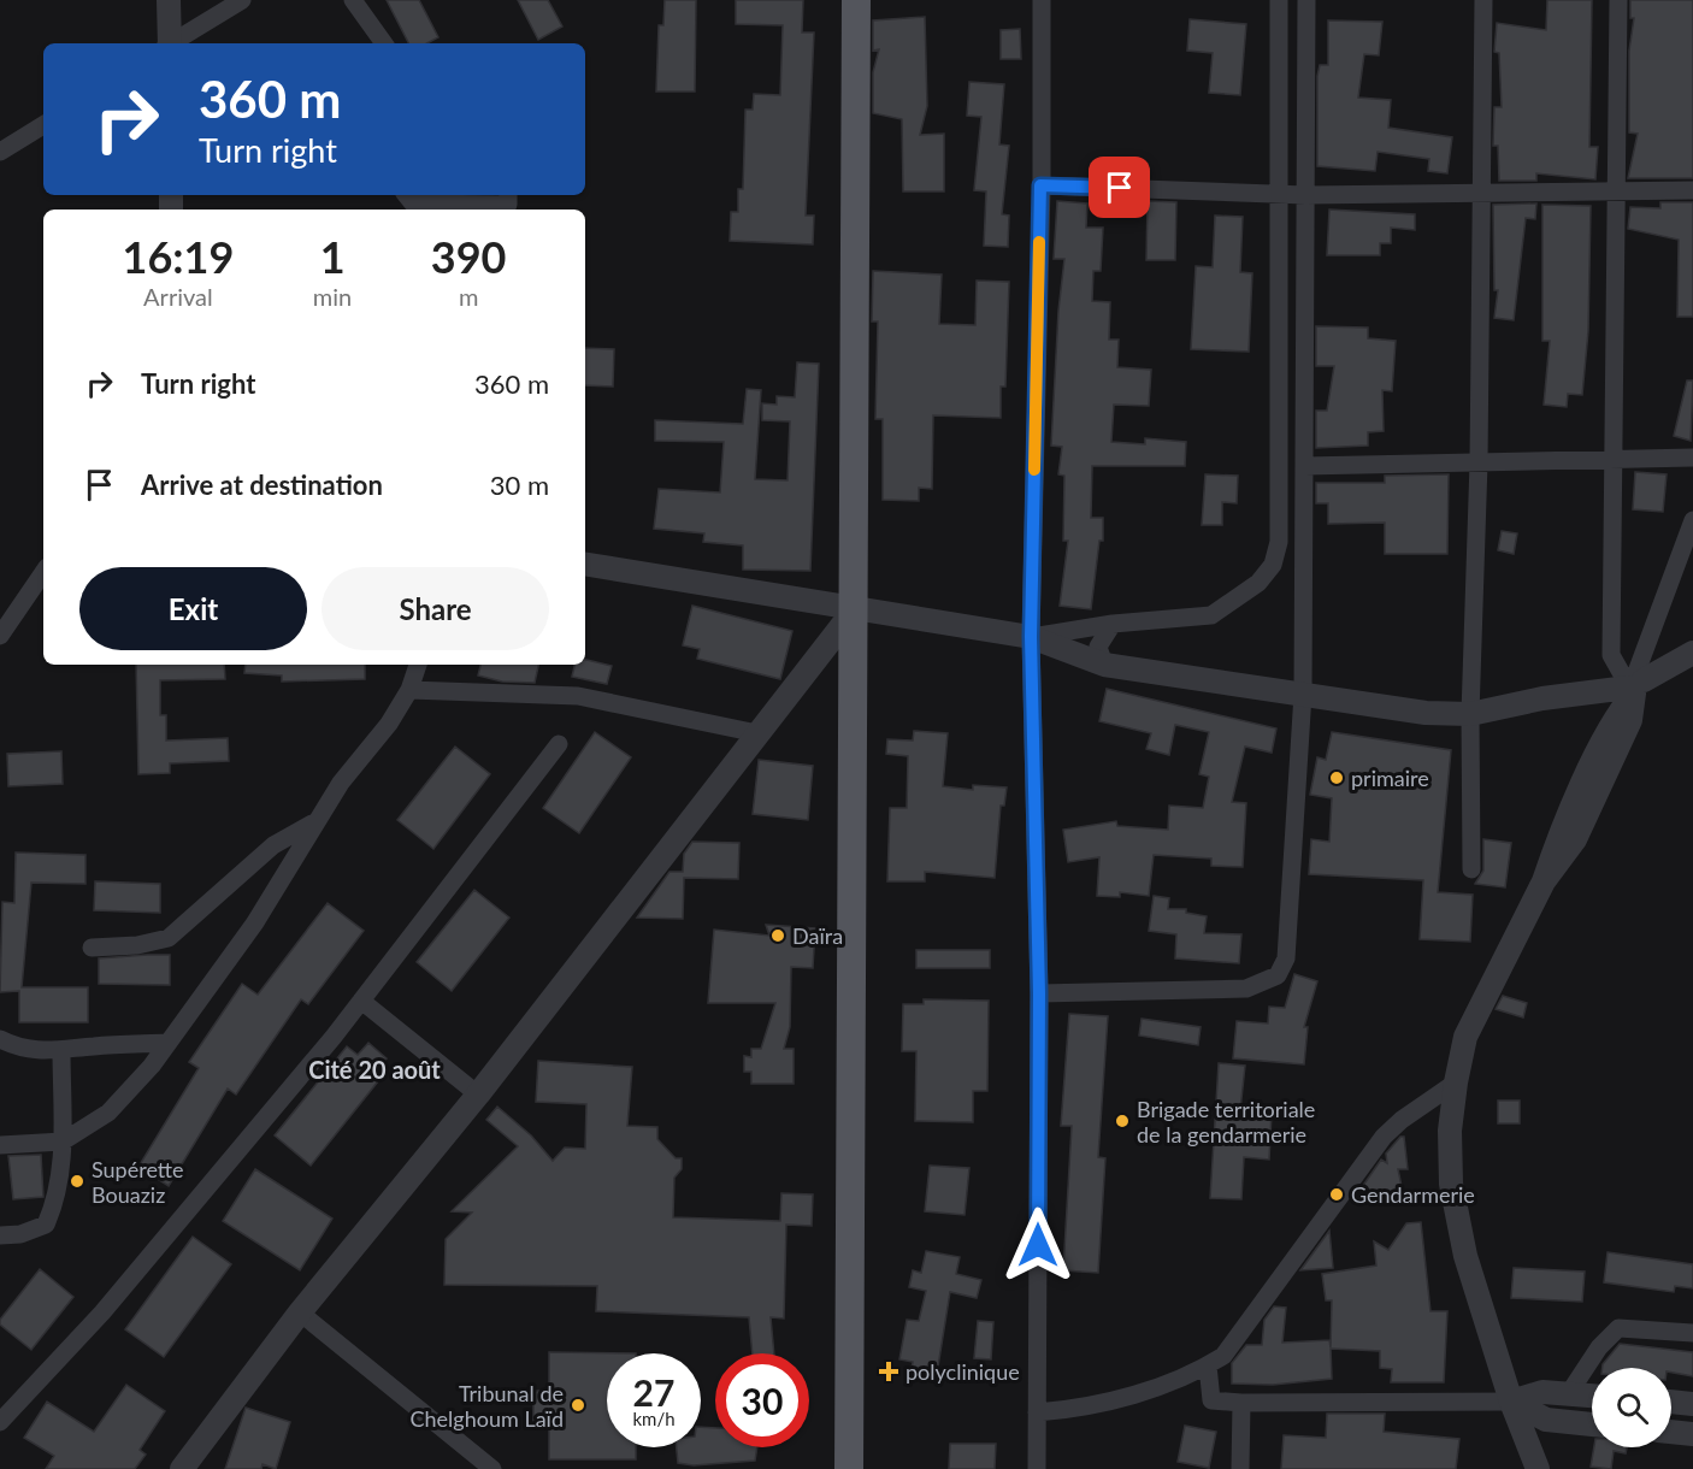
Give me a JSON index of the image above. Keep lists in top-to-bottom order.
{
  "districts": ["Cité 20 août"],
  "places": {
    "other": [
      "primaire",
      "Daïra",
      "Brigade territoriale de la gendarmerie",
      "Supérette Bouaziz",
      "Gendarmerie",
      "Tribunal de Chelghoum Laïd"
    ],
    "health": ["polyclinique"]
  },
  "page": {
    "turn": ["360 m", "Turn right"],
    "eta": [
      "16:19",
      "Arrival",
      "1",
      "min",
      "390",
      "m"
    ],
    "list": [
      {
        "name": "Turn right",
        "value": "360 m"
      },
      {
        "name": "Arrive at destination",
        "value": "30 m"
      }
    ],
    "buttons": ["Exit", "Share"],
    "speed": "27 km/h",
    "limit": "30"
  }
}
